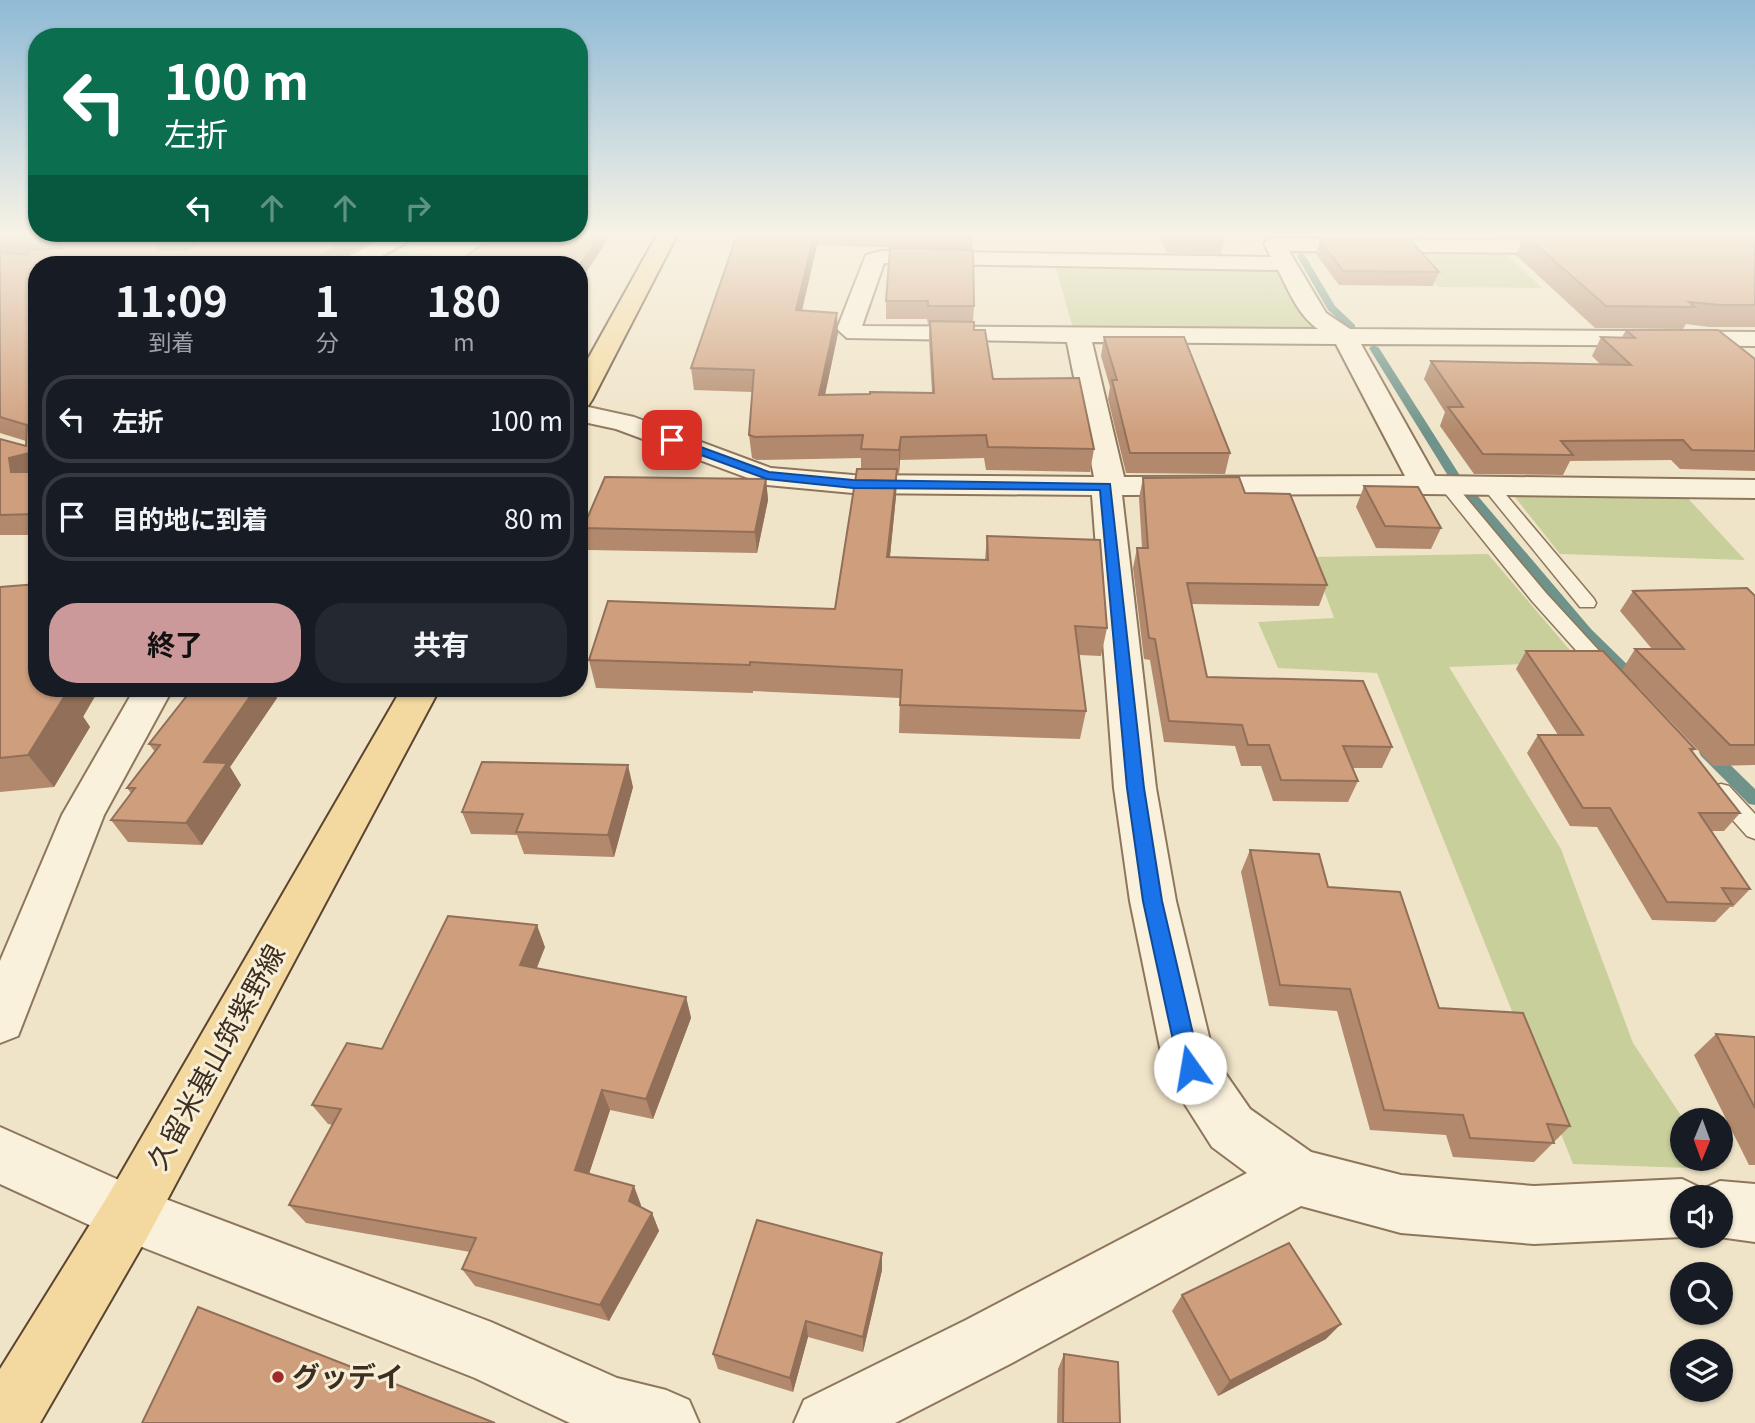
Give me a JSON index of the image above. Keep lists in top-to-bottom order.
{
  "streets": {
    "main road": ["久留米基山筑紫野線"]
  },
  "places": ["グッデイ"],
  "north": "bottom",
  "page": {
    "turn": ["100 m", "左折"],
    "eta": [
      "11:09",
      "到着",
      "1",
      "分",
      "180",
      "m"
    ],
    "list": [
      {
        "name": "左折",
        "value": "100 m"
      },
      {
        "name": "目的地に到着",
        "value": "80 m"
      }
    ],
    "buttons": ["終了", "共有"]
  }
}
